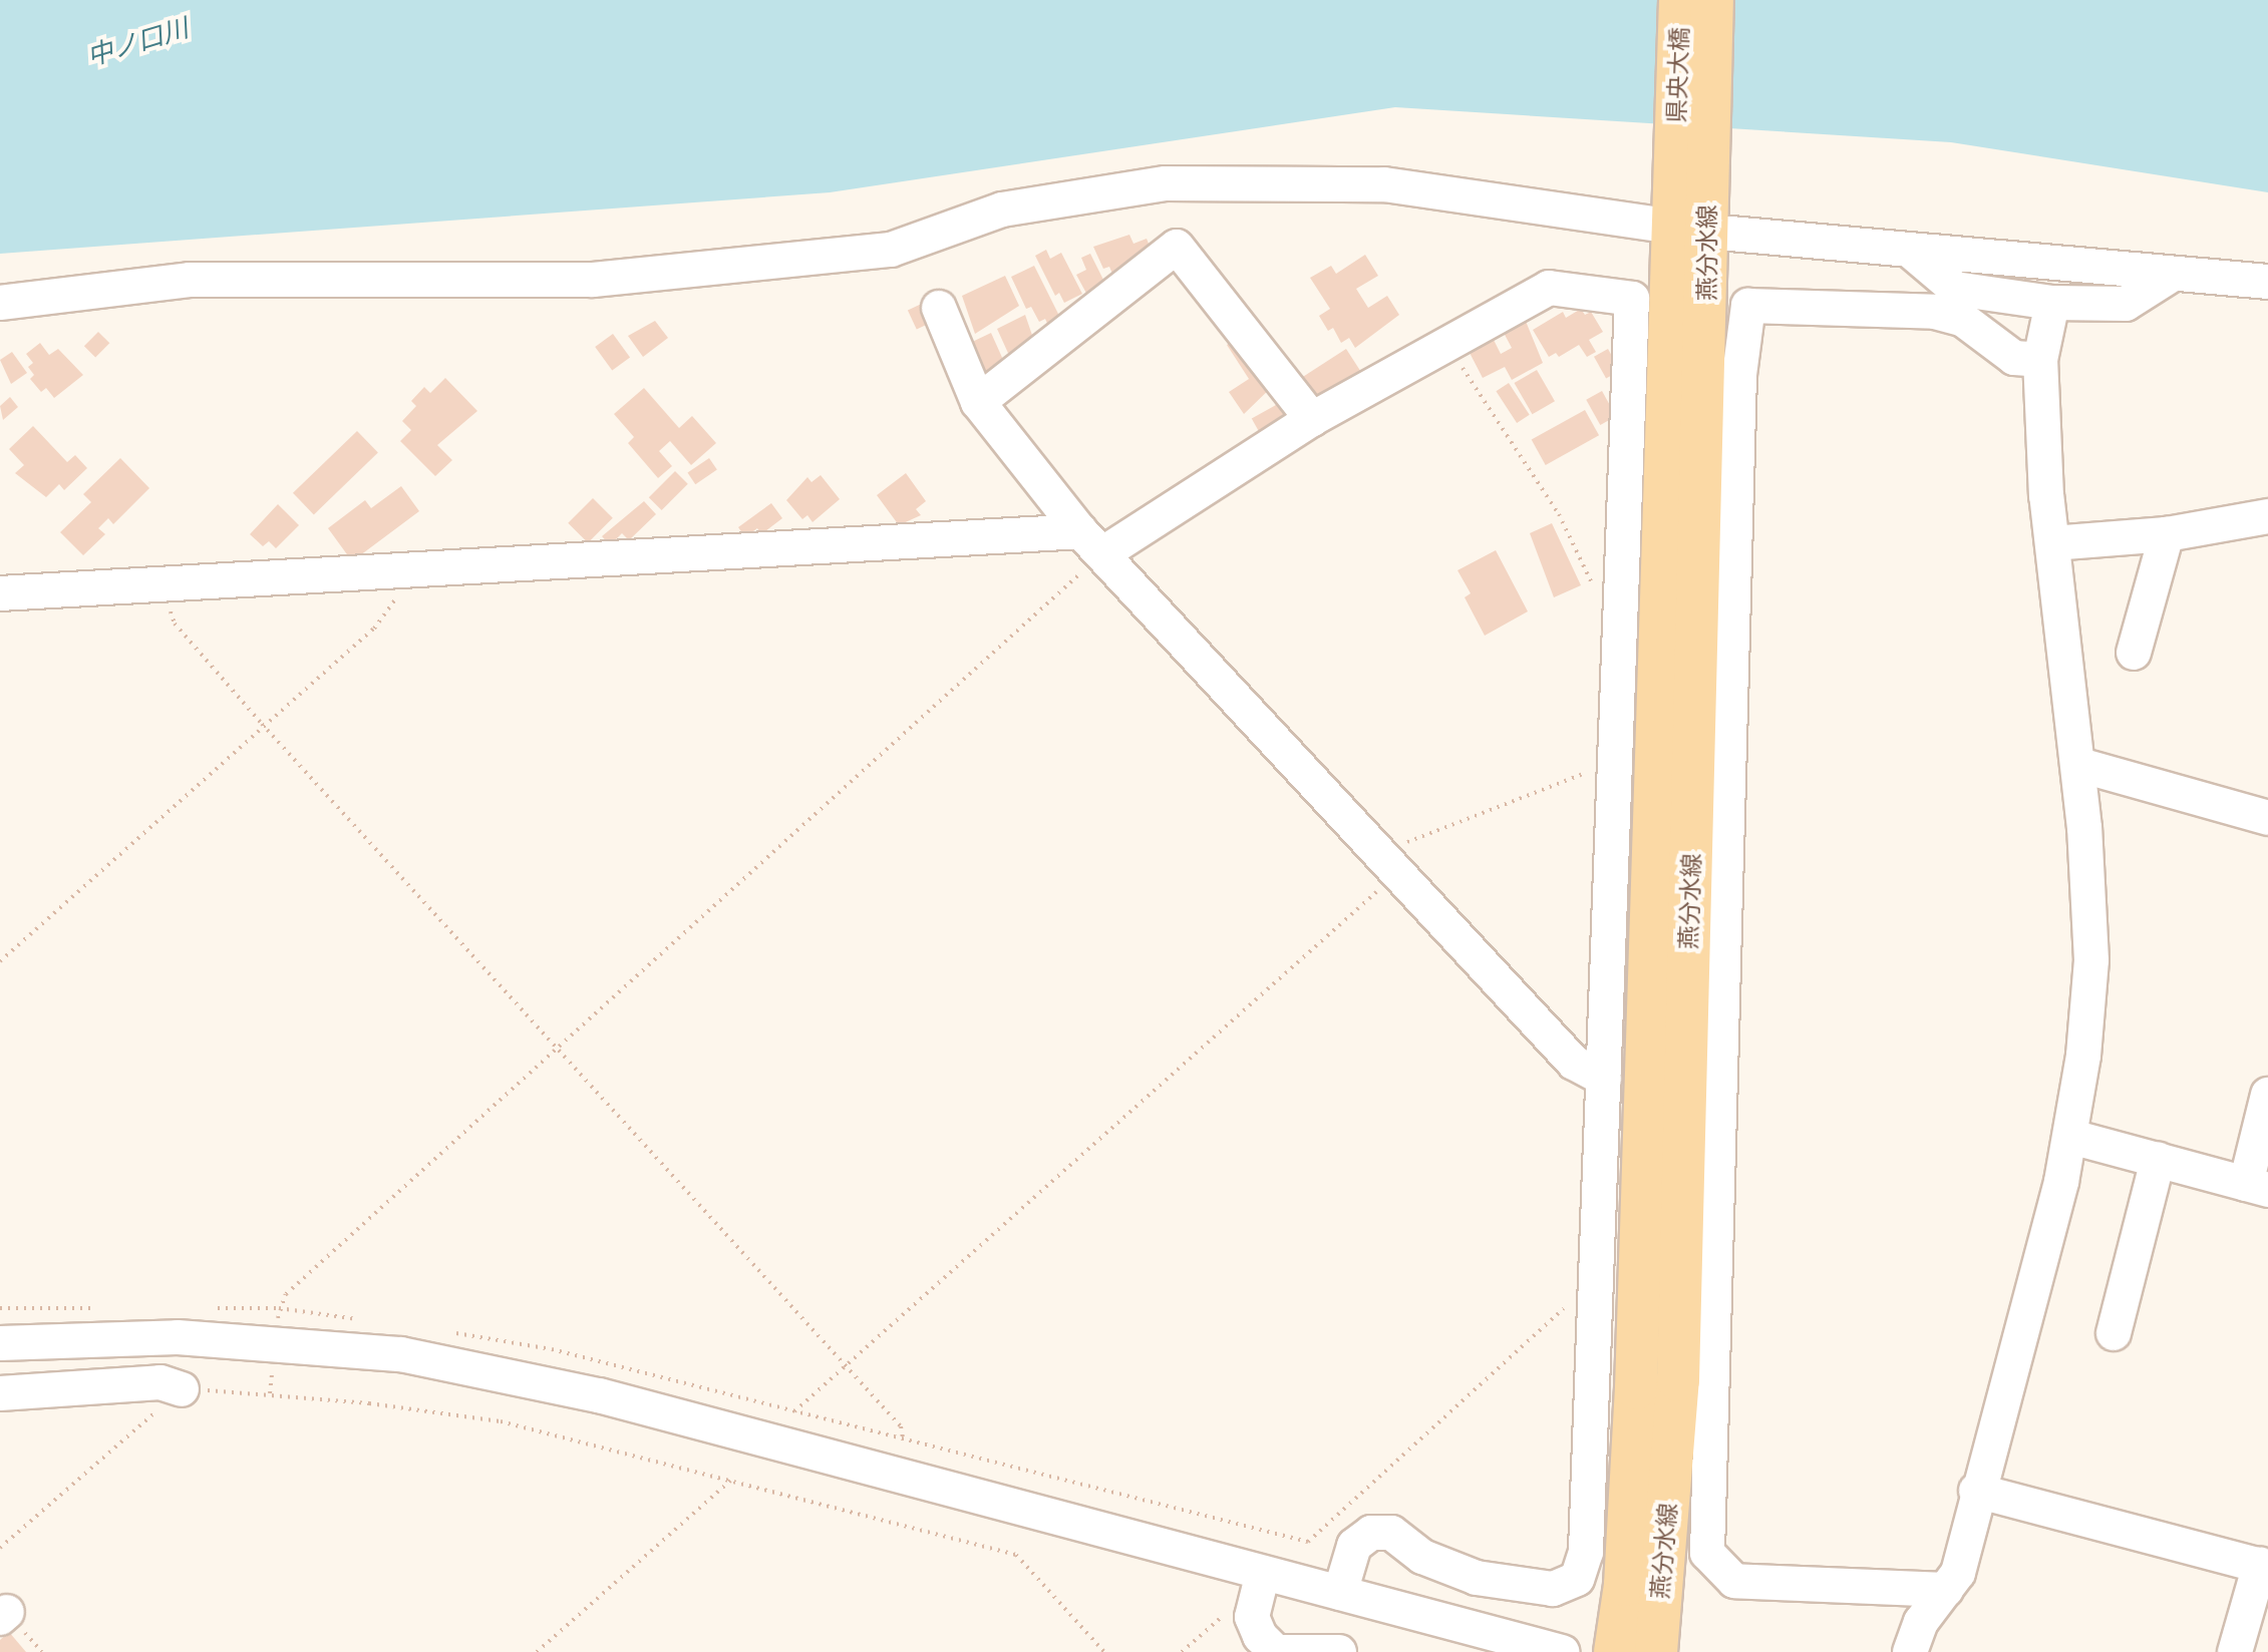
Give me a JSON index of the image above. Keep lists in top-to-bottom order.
{
  "streets": {
    "main road": ["県央大橋", "燕分水線"]
  },
  "crossings": [
    ["県央大橋", "燕分水線"]
  ],
  "water": ["中ノ口川"]
}
